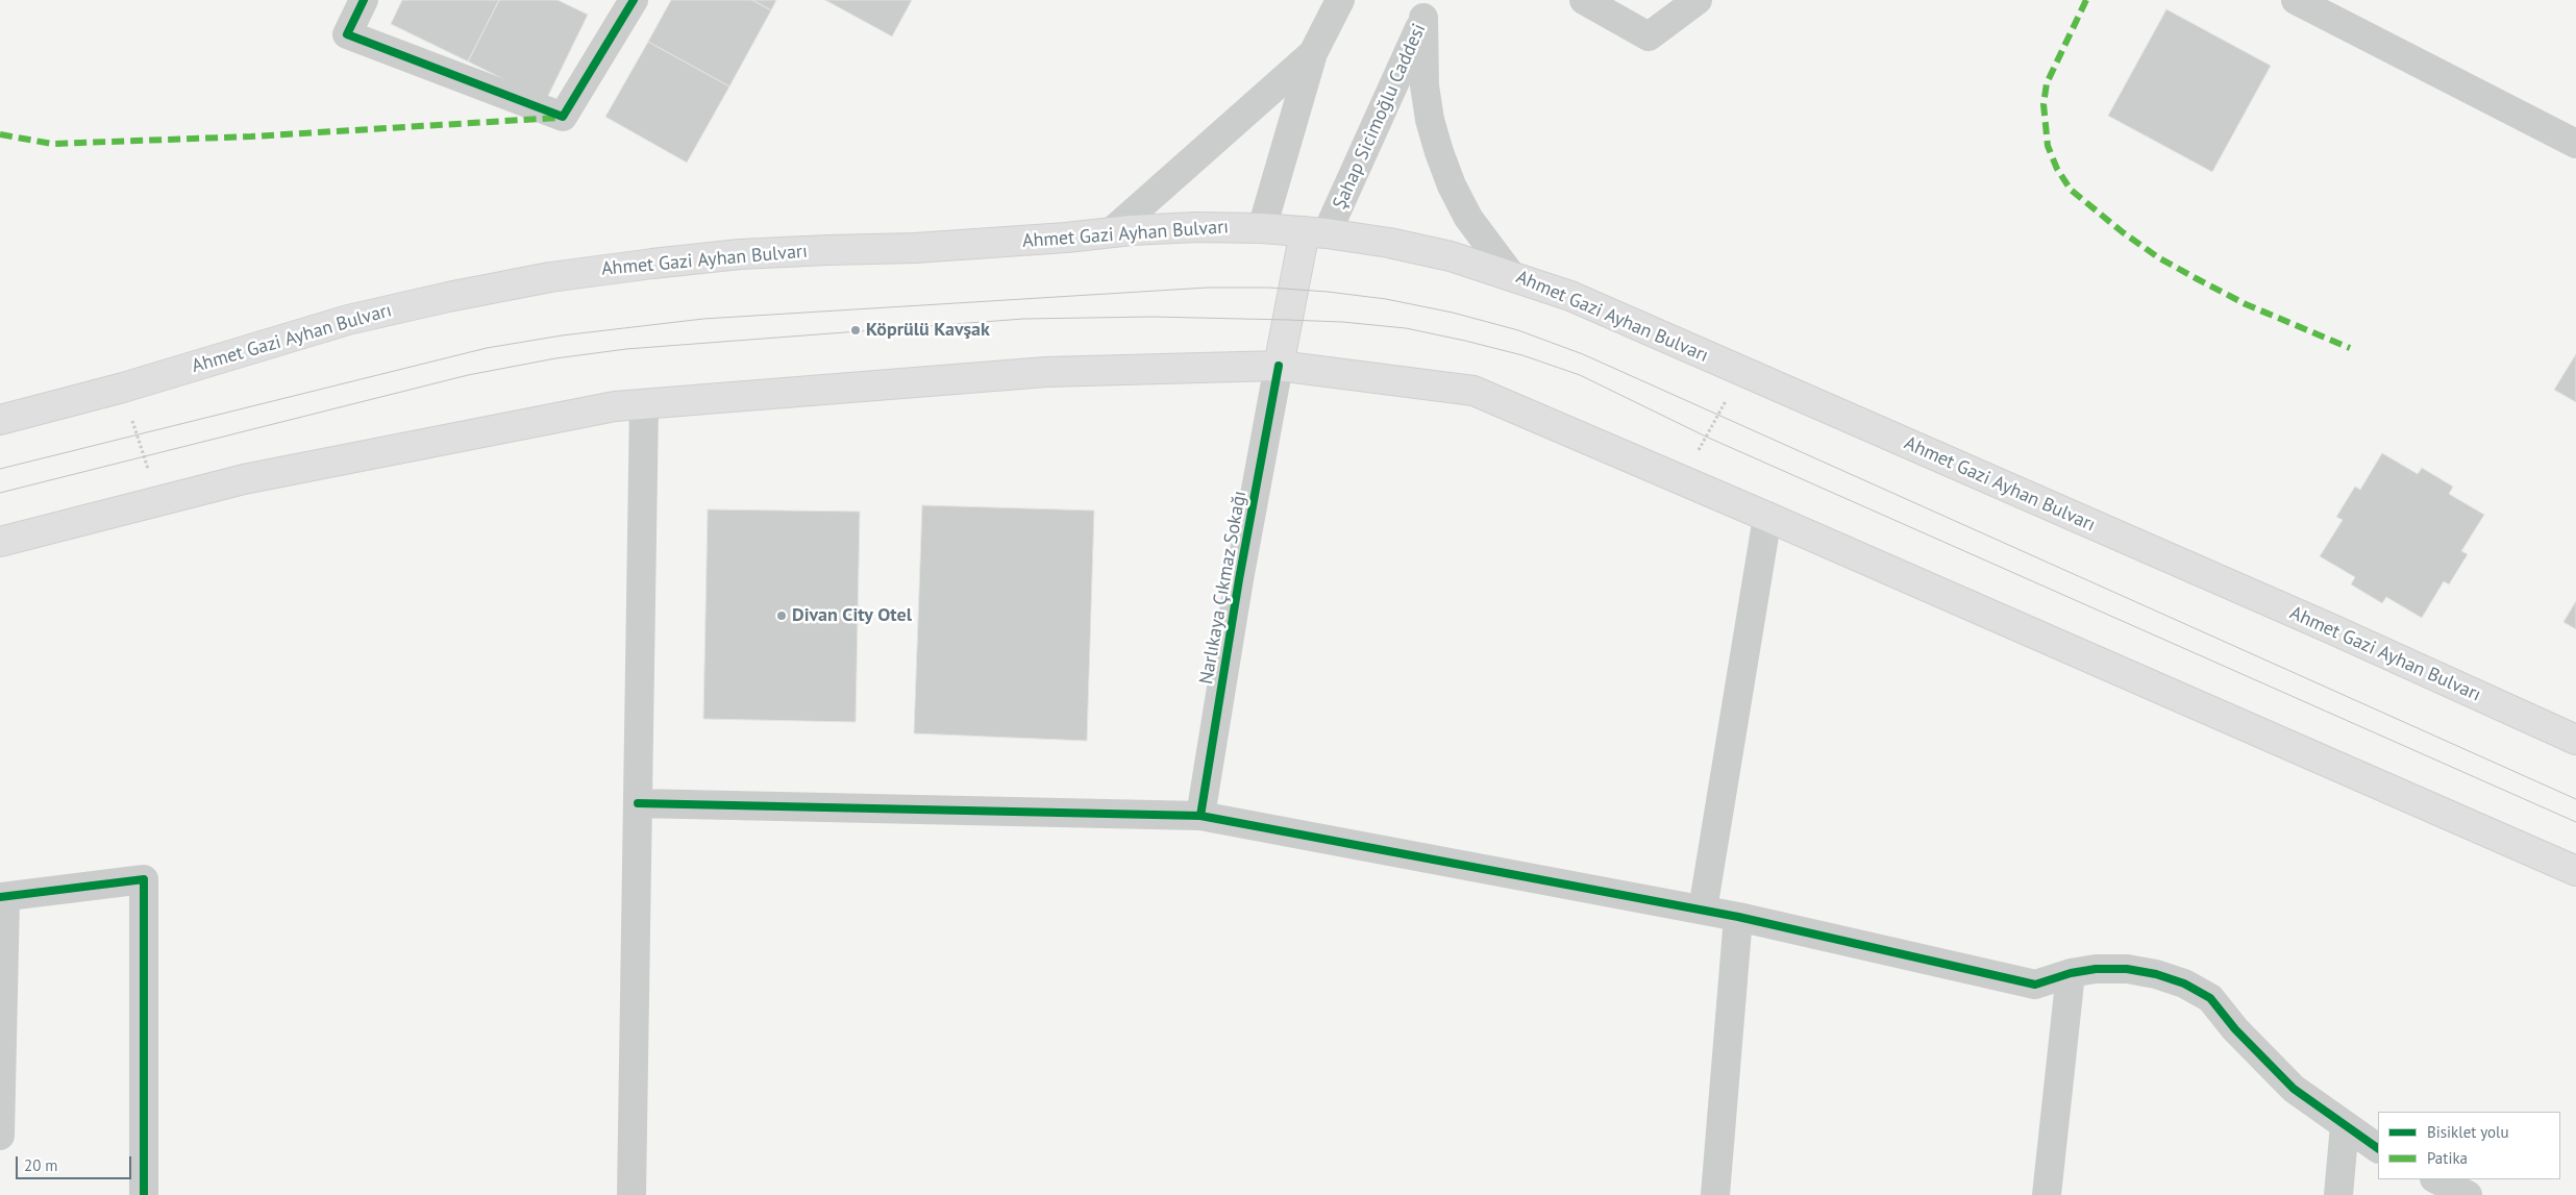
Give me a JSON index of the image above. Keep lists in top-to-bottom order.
{
  "streets": {
    "main road": ["Ahmet Gazi Ayhan Bulvarı"],
    "street": ["Şahap Sicimoğlu Caddesi", "Narlıkaya Çıkmaz Sokağı"]
  },
  "crossings": [
    ["Şahap Sicimoğlu Caddesi", "Ahmet Gazi Ayhan Bulvarı"]
  ],
  "places": ["Köprülü Kavşak", "Divan City Otel"],
  "legend": ["Bisiklet yolu", "Patika"],
  "scale_bar": "20 m"
}
